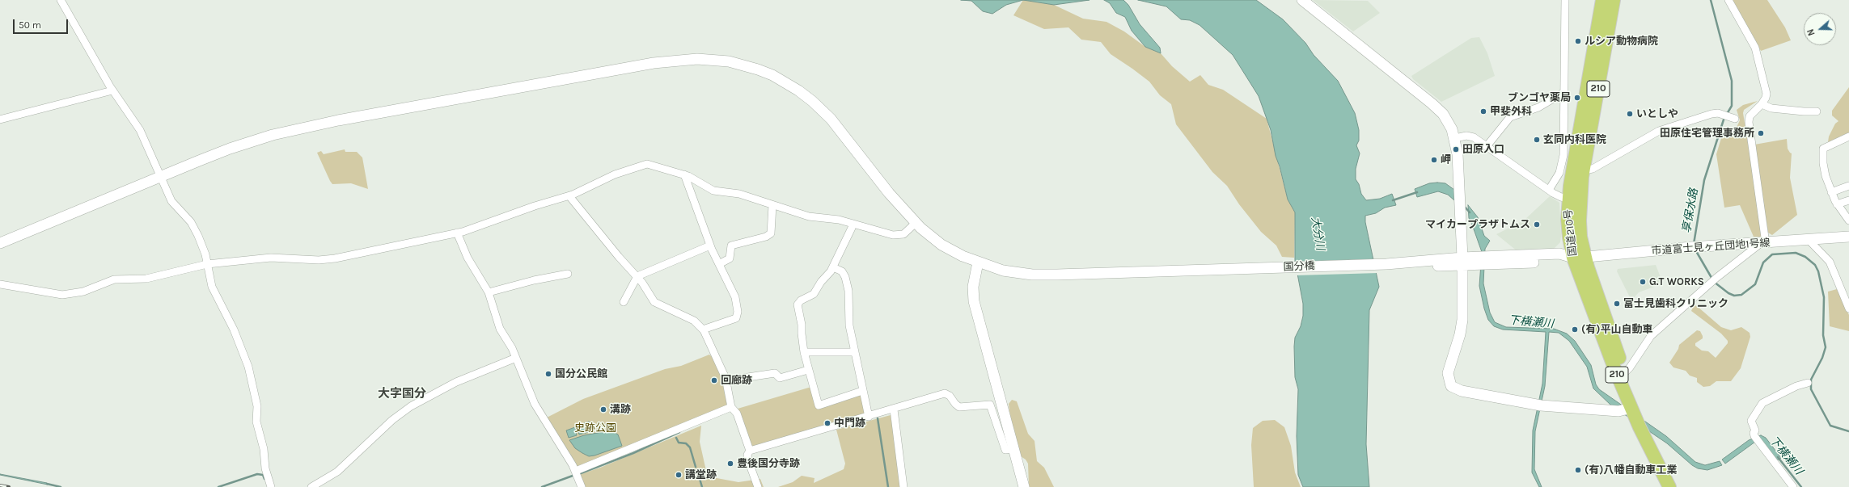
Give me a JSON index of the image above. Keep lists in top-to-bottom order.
{
  "streets": {
    "highway": ["210", "国道210号"],
    "street": ["市道富士見ヶ丘団地1号線", "国分橋"]
  },
  "crossings": [
    ["国道210号", "市道富士見ヶ丘団地1号線"],
    ["市道富士見ヶ丘団地1号線", "国分橋"]
  ],
  "districts": ["大字国分"],
  "water": ["享保水路", "大分川", "下横瀬川"],
  "parks": ["史跡公園"],
  "places": [
    "ルシア動物病院",
    "ブンゴヤ薬局",
    "甲斐外科",
    "いとしや",
    "田原住宅管理事務所",
    "玄同内科医院",
    "田原入口",
    "岬",
    "マイカープラザトムス",
    "G.T WORKS",
    "富士見歯科クリニック",
    "(有)平山自動車",
    "国分公民館",
    "回廊跡",
    "溝跡",
    "中門跡",
    "豊後国分寺跡",
    "(有)八幡自動車工業",
    "講堂跡"
  ],
  "scale_bar": "50 m",
  "north": "left"
}
